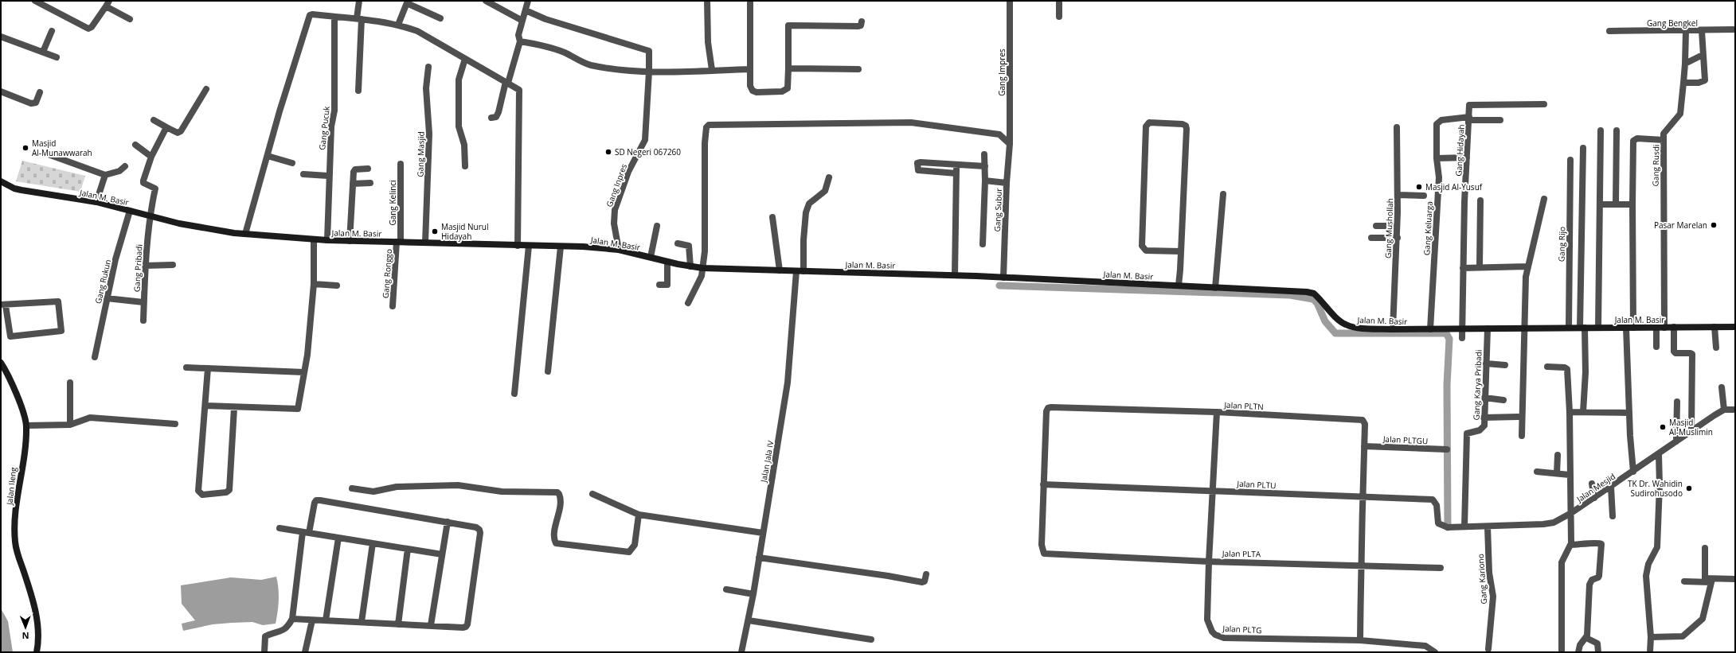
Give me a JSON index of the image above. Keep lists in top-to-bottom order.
{
  "streets": {
    "main road": ["Jalan M. Basir", "Jalan Ileng"],
    "street": [
      "Gang Bengkel",
      "Gang Impres",
      "Gang Pucuk",
      "Gang Hidayah",
      "Gang Masjid",
      "Gang Rusdi",
      "Gang Inpres",
      "Gang Kelinci",
      "Gang Subur",
      "Gang Mushollah",
      "Gang Keluarga",
      "Gang Rijo",
      "Gang Pribadi",
      "Gang Ronggo",
      "Gang Rukun",
      "Gang Karya Pribadi",
      "Jalan PLTN",
      "Jalan PLTGU",
      "Jalan Jala IV",
      "Jalan PLTU",
      "Jalan Mesjid",
      "Jalan PLTA",
      "Gang Kariono",
      "Jalan PLTG"
    ]
  },
  "crossings": [
    ["Gang Bengkel", "Gang Rusdi"],
    ["Gang Impres", "Gang Subur"],
    ["Gang Pucuk", "Jalan M. Basir"],
    ["Gang Hidayah", "Jalan M. Basir"],
    ["Gang Hidayah", "Gang Keluarga"],
    ["Gang Masjid", "Jalan M. Basir"],
    ["Gang Rusdi", "Jalan M. Basir"],
    ["Gang Inpres", "Jalan M. Basir"],
    ["Jalan M. Basir", "Gang Kelinci"],
    ["Jalan M. Basir", "Gang Subur"],
    ["Jalan M. Basir", "Gang Mushollah"],
    ["Jalan M. Basir", "Gang Keluarga"],
    ["Jalan M. Basir", "Gang Rijo"],
    ["Jalan M. Basir", "Gang Pribadi"],
    ["Jalan M. Basir", "Gang Ronggo"],
    ["Jalan M. Basir", "Gang Rukun"],
    ["Jalan M. Basir", "Gang Karya Pribadi"],
    ["Jalan M. Basir", "Jalan Jala IV"],
    ["Gang Kelinci", "Gang Ronggo"],
    ["Gang Karya Pribadi", "Jalan Mesjid"],
    ["Jalan PLTN", "Jalan PLTGU"],
    ["Jalan PLTN", "Jalan PLTU"],
    ["Jalan PLTN", "Jalan PLTA"],
    ["Jalan PLTN", "Jalan PLTG"],
    ["Jalan PLTU", "Jalan Mesjid"],
    ["Jalan PLTU", "Jalan PLTG"],
    ["Jalan Mesjid", "Gang Kariono"],
    ["Jalan PLTA", "Jalan PLTG"]
  ],
  "places": [
    "Masjid Al-Munawwarah",
    "SD Negeri 067260",
    "Masjid Al-Yusuf",
    "Pasar Marelan",
    "Masjid Nurul Hidayah",
    "Masjid Al-Muslimin",
    "TK Dr. Wahidin Sudirohusodo"
  ],
  "north": "bottom"
}
